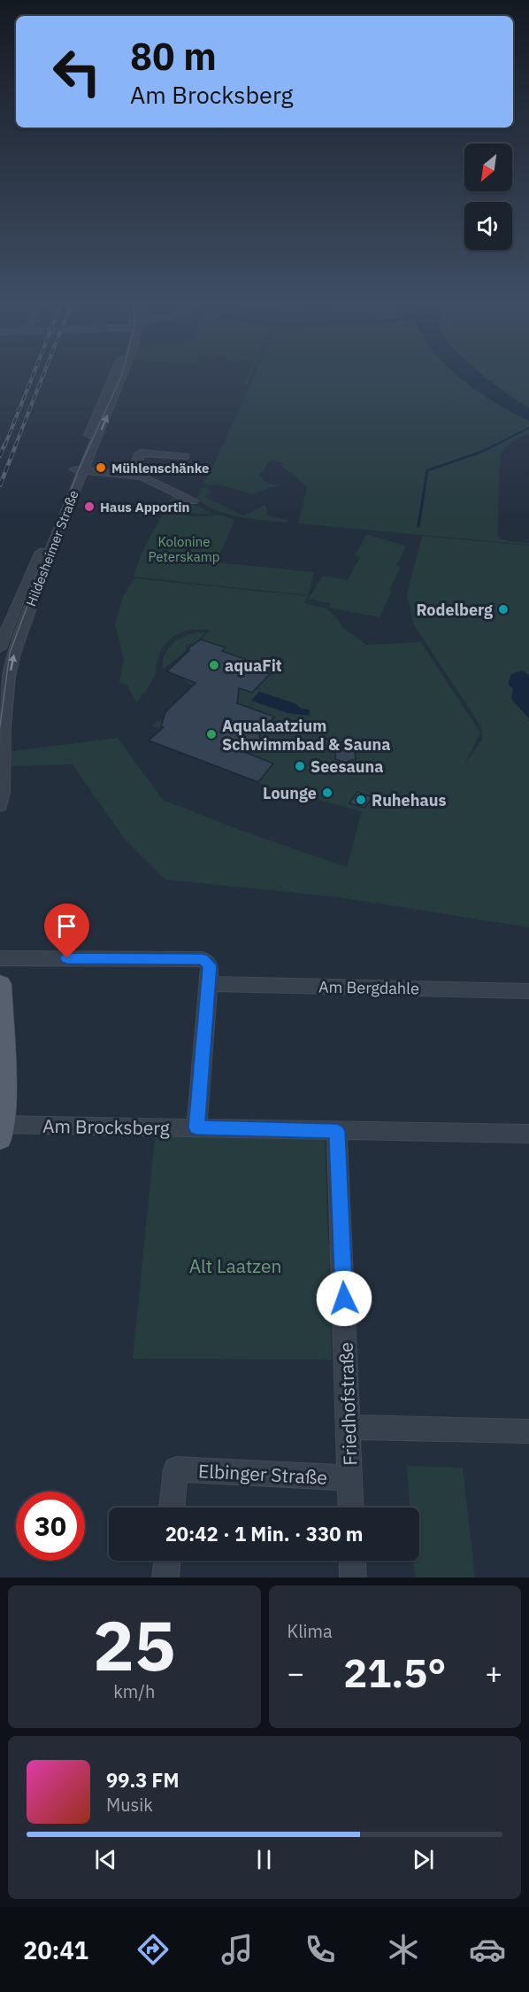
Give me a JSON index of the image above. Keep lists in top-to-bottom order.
{
  "streets": {
    "street": [
      "Hildesheimer Straße",
      "Am Bergdahle",
      "Am Brocksberg",
      "Friedhofstraße",
      "Elbinger Straße"
    ]
  },
  "crossings": [
    ["Am Brocksberg", "Friedhofstraße"],
    ["Friedhofstraße", "Elbinger Straße"]
  ],
  "parks": ["Kolonine Peterskamp", "Alt Laatzen"],
  "places": [
    "Mühlenschänke",
    "Haus Apportin",
    "Rodelberg",
    "aquaFit",
    "Aqualaatzium Schwimmbad & Sauna",
    "Seesauna",
    "Lounge",
    "Ruhehaus"
  ],
  "north": "bottom left",
  "page": {
    "turn": ["80 m", "Am Brocksberg"],
    "limit": "30",
    "trip": "20:42 · 1 Min. · 330 m",
    "tile": [
      ["25", "km/h"],
      "Klima"
    ],
    "heat": ["−", "21.5°", "+"],
    "song": ["99.3 FM", "Musik"],
    "tabs": "20:41"
  }
}
